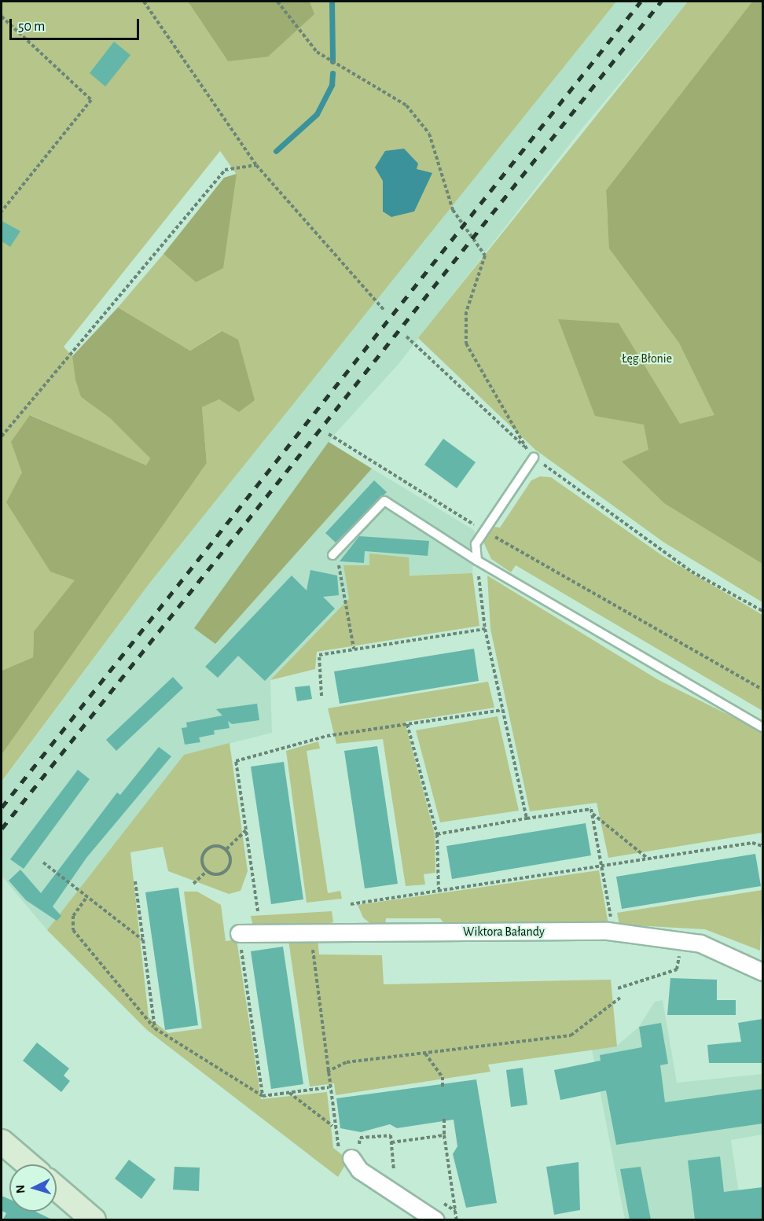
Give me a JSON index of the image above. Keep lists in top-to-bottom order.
{
  "streets": {
    "street": ["Wiktora Bałandy"]
  },
  "parks": ["Łęg Błonie"],
  "scale_bar": "50 m",
  "north": "left"
}
